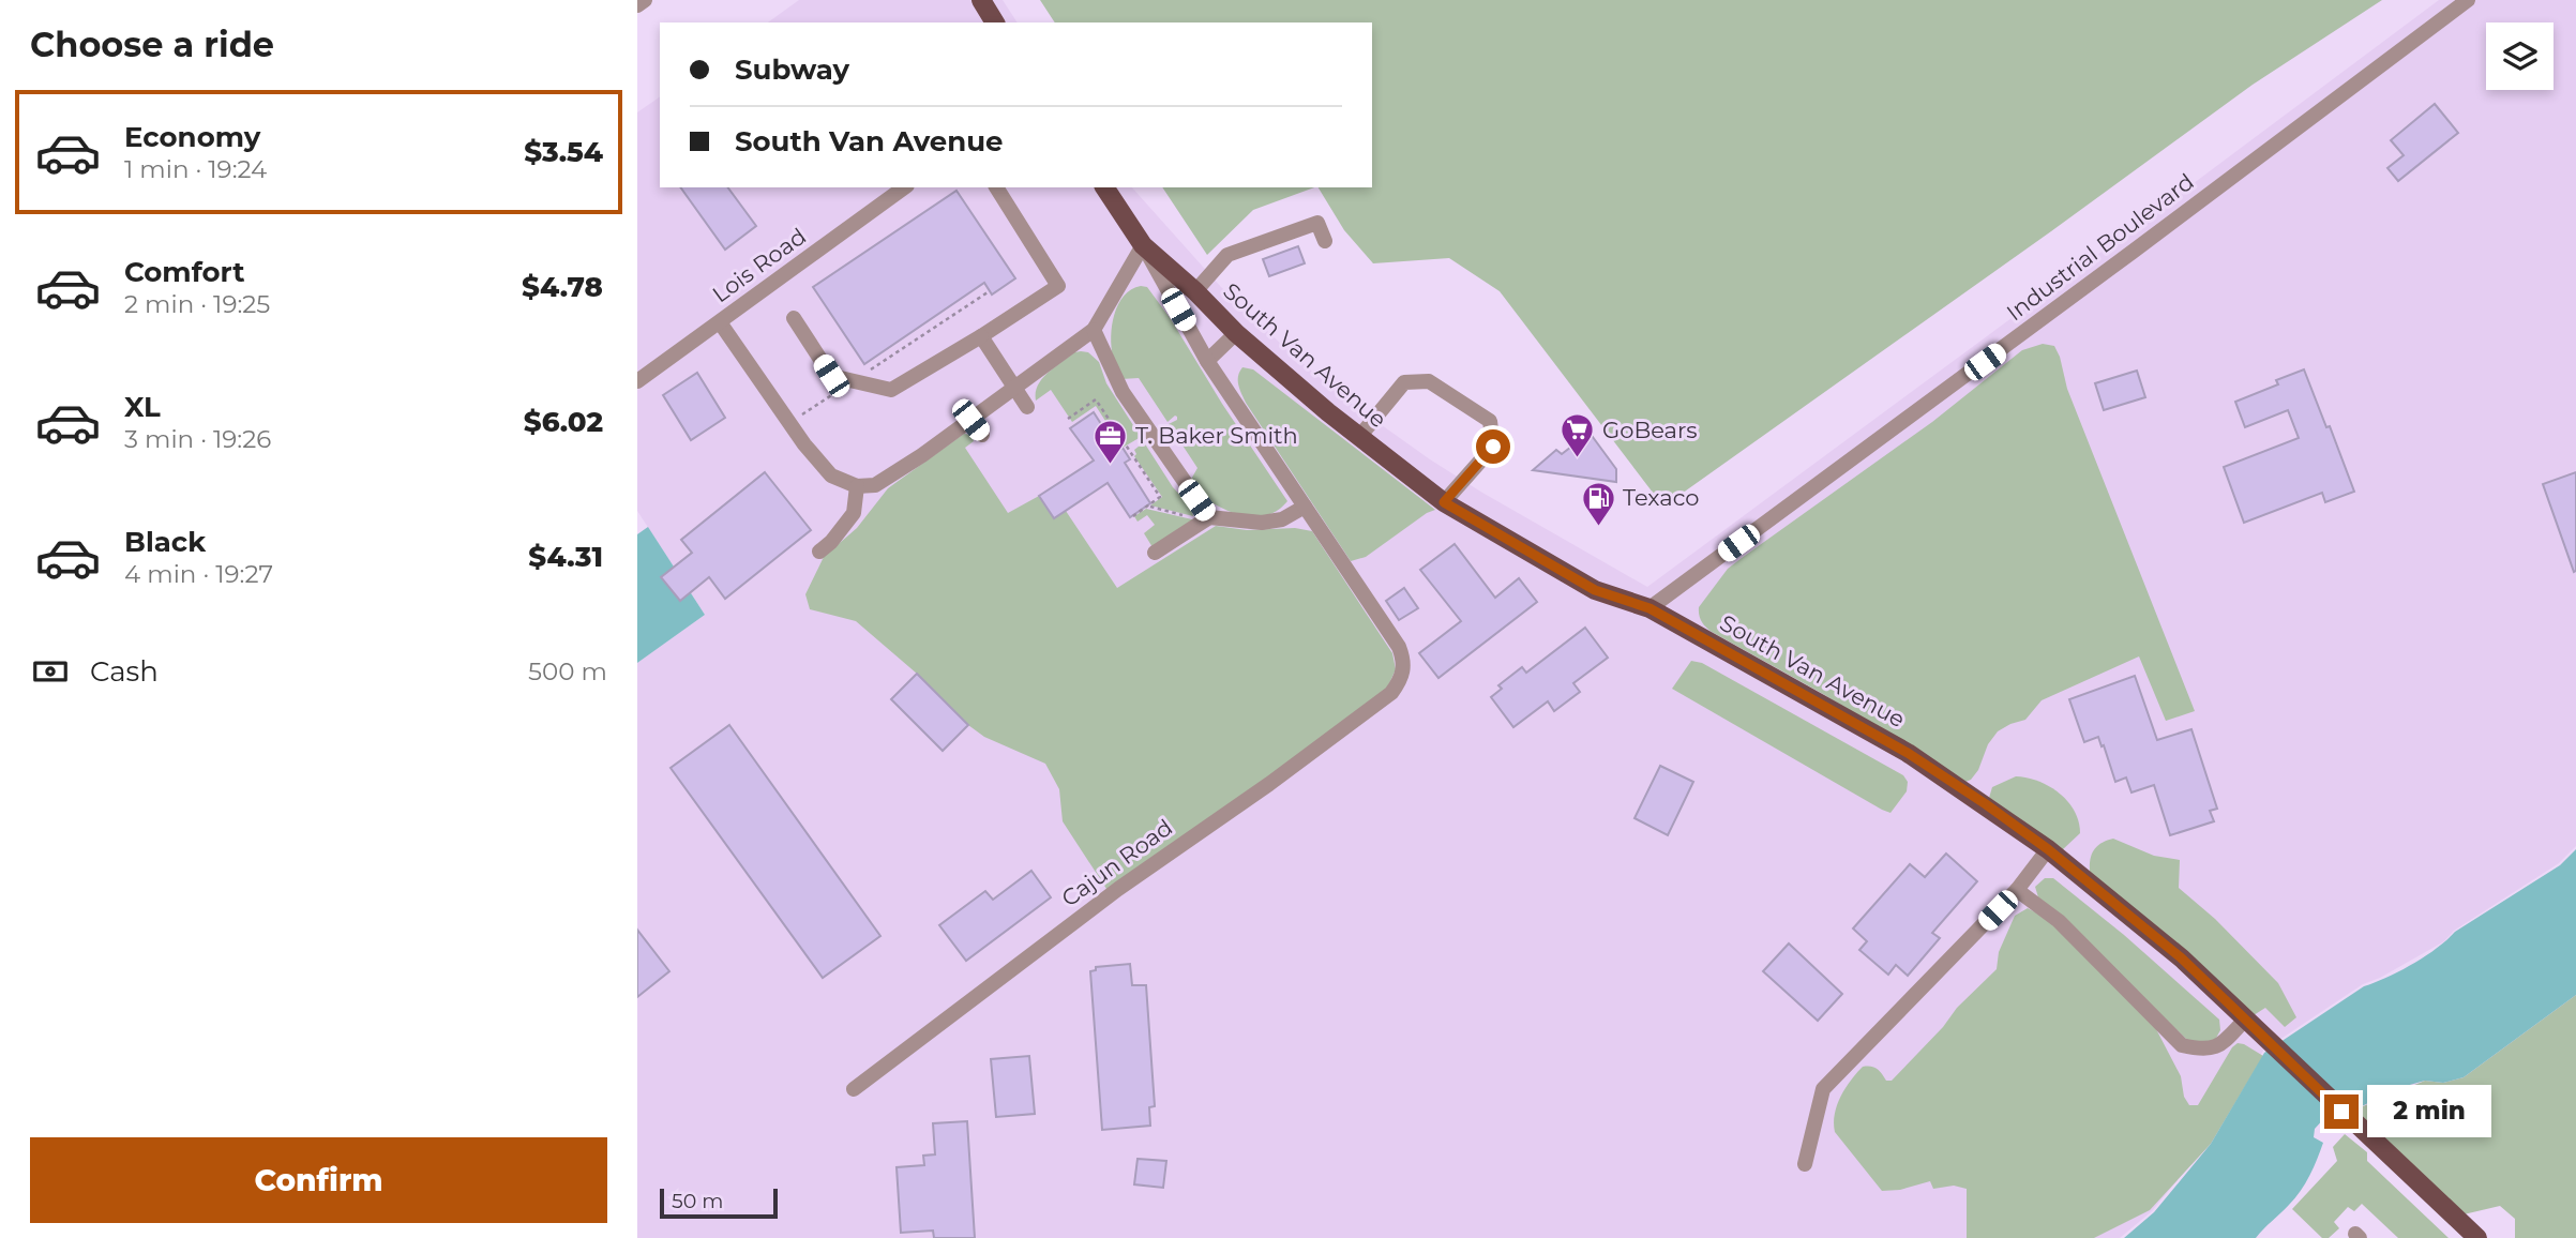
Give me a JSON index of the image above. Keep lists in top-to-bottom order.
{
  "streets": {
    "main road": ["South Van Avenue"],
    "street": ["Industrial Boulevard", "Lois Road", "Cajun Road"]
  },
  "crossings": [
    ["Industrial Boulevard", "South Van Avenue"]
  ],
  "places": {
    "supermarket": ["GoBears"],
    "office": ["T. Baker Smith"],
    "fuel station": ["Texaco"]
  },
  "scale_bar": "50 m",
  "page": {
    "heading": "Choose a ride",
    "banner": ["Subway", "South Van Avenue"],
    "list": [
      {
        "name": "Economy",
        "note": "1 min · 19:24",
        "value": "$3.54"
      },
      {
        "name": "Comfort",
        "note": "2 min · 19:25",
        "value": "$4.78"
      },
      {
        "name": "XL",
        "note": "3 min · 19:26",
        "value": "$6.02"
      },
      {
        "name": "Black",
        "note": "4 min · 19:27",
        "value": "$4.31"
      }
    ],
    "pay": ["Cash", "500 m"],
    "bubble": "2 min",
    "buttons": "Confirm",
    "scale": "50 m"
  }
}
